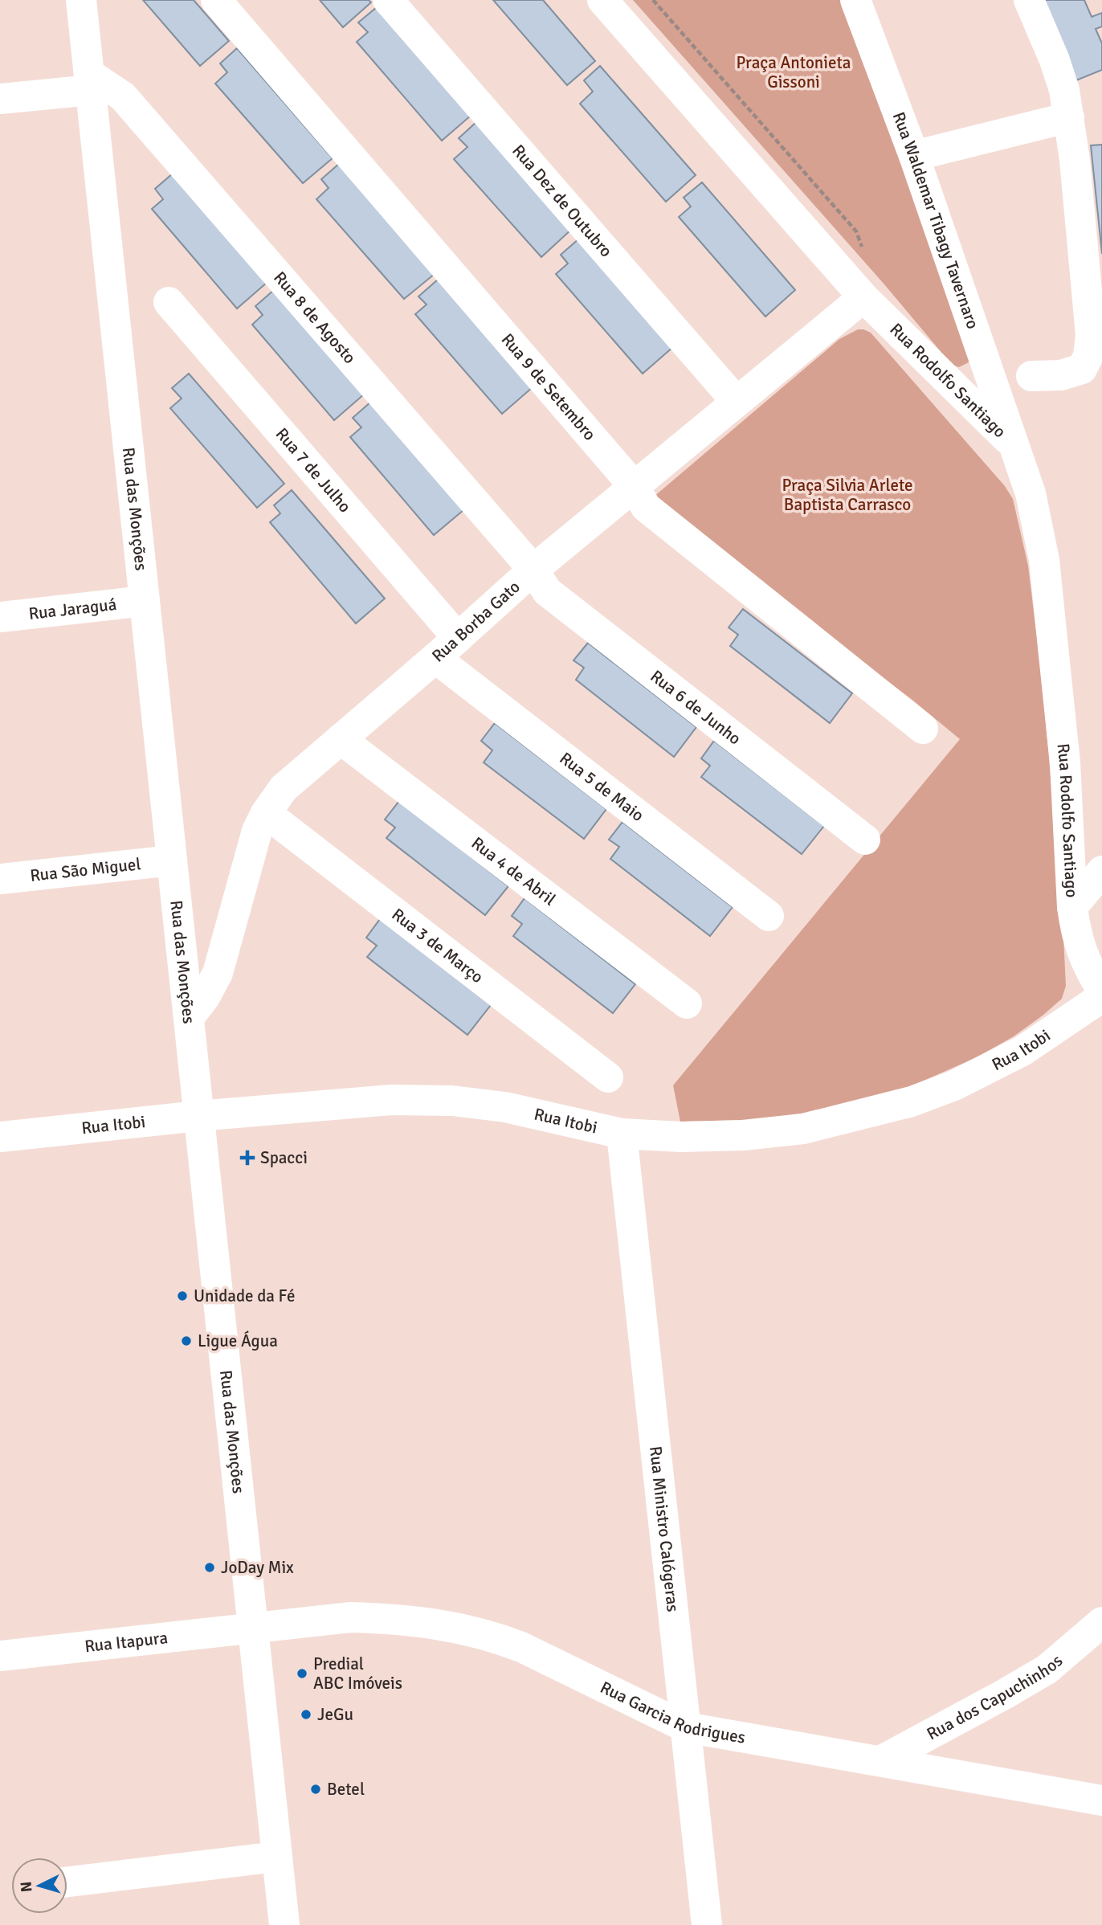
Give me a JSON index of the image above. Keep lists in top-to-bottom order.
{
  "streets": {
    "street": [
      "Rua Dez de Outubro",
      "Rua Waldemar Tibagy Tavernaro",
      "Rua 8 de Agosto",
      "Rua Rodolfo Santiago",
      "Rua 9 de Setembro",
      "Rua 7 de Julho",
      "Rua das Monções",
      "Rua Jaraguá",
      "Rua Borba Gato",
      "Rua 6 de Junho",
      "Rua 5 de Maio",
      "Rua São Miguel",
      "Rua 4 de Abril",
      "Rua 3 de Março",
      "Rua Itobi",
      "Rua Ministro Calógeras",
      "Rua Itapura",
      "Rua dos Capuchinhos",
      "Rua Garcia Rodrigues"
    ]
  },
  "crossings": [
    ["Rua Dez de Outubro", "Rua Borba Gato"],
    ["Rua Waldemar Tibagy Tavernaro", "Rua Rodolfo Santiago"],
    ["Rua 8 de Agosto", "Rua das Monções"],
    ["Rua 8 de Agosto", "Rua Borba Gato"],
    ["Rua 8 de Agosto", "Rua 6 de Junho"],
    ["Rua Rodolfo Santiago", "Rua Borba Gato"],
    ["Rua 9 de Setembro", "Rua Borba Gato"],
    ["Rua 7 de Julho", "Rua Borba Gato"],
    ["Rua das Monções", "Rua Jaraguá"],
    ["Rua das Monções", "Rua Borba Gato"],
    ["Rua das Monções", "Rua São Miguel"],
    ["Rua das Monções", "Rua Itobi"],
    ["Rua das Monções", "Rua Itapura"],
    ["Rua das Monções", "Rua Garcia Rodrigues"],
    ["Rua Borba Gato", "Rua 6 de Junho"],
    ["Rua Borba Gato", "Rua 5 de Maio"],
    ["Rua Borba Gato", "Rua 4 de Abril"],
    ["Rua Borba Gato", "Rua 3 de Março"],
    ["Rua Itobi", "Rua Ministro Calógeras"],
    ["Rua Ministro Calógeras", "Rua Garcia Rodrigues"],
    ["Rua Itapura", "Rua Garcia Rodrigues"],
    ["Rua dos Capuchinhos", "Rua Garcia Rodrigues"]
  ],
  "parks": ["Praça Antonieta Gissoni", "Praça Silvia Arlete Baptista Carrasco"],
  "places": {
    "health": ["Spacci"],
    "other": [
      "Unidade da Fé",
      "Ligue Água",
      "JoDay Mix",
      "Predial ABC Imóveis",
      "JeGu",
      "Betel"
    ]
  },
  "north": "left"
}
